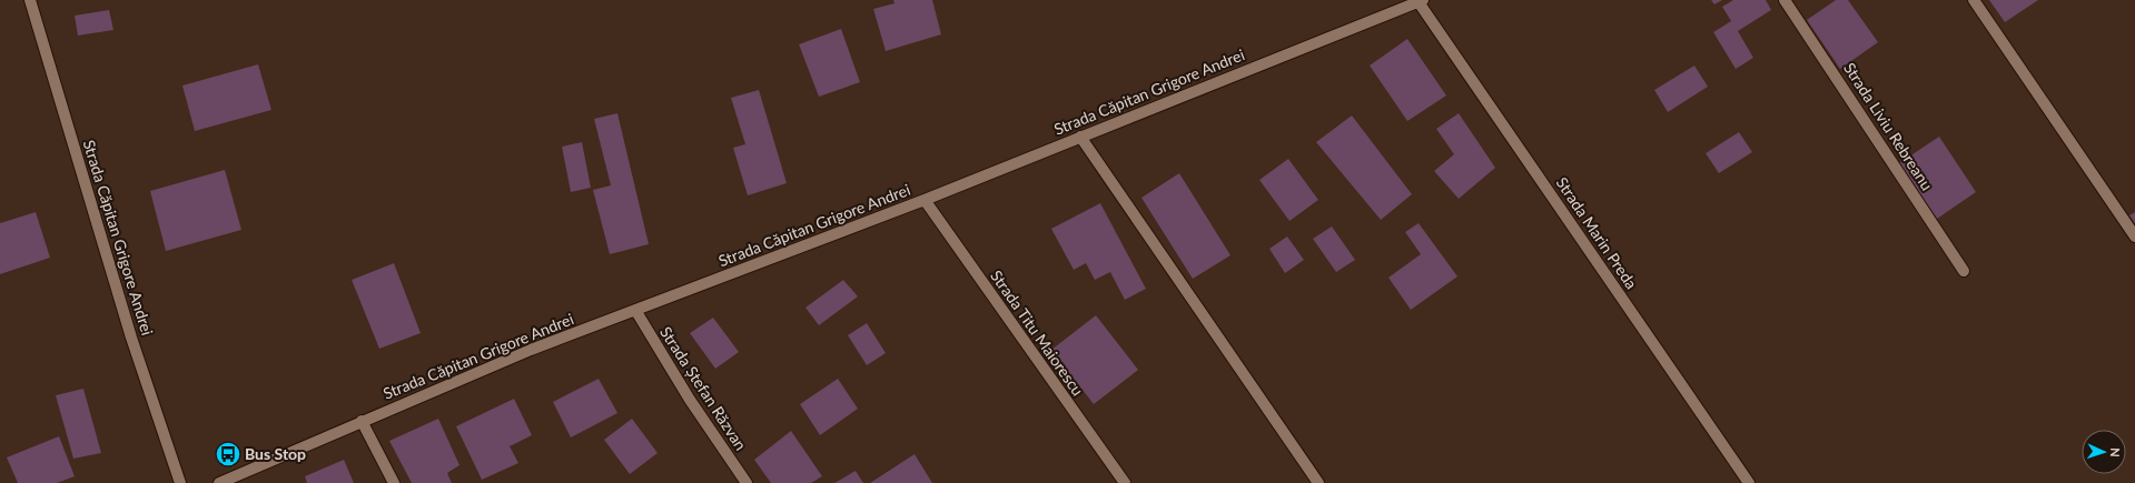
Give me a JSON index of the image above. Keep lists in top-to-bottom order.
{
  "streets": {
    "street": [
      "Strada Căpitan Grigore Andrei",
      "Strada Liviu Rebreanu",
      "Strada Marin Preda",
      "Strada Titu Maiorescu",
      "Strada Ștefan Răzvan"
    ]
  },
  "crossings": [
    ["Strada Căpitan Grigore Andrei", "Strada Marin Preda"],
    ["Strada Căpitan Grigore Andrei", "Strada Titu Maiorescu"],
    ["Strada Căpitan Grigore Andrei", "Strada Ștefan Răzvan"]
  ],
  "places": {
    "bus stop": ["Bus Stop"]
  },
  "north": "right"
}
